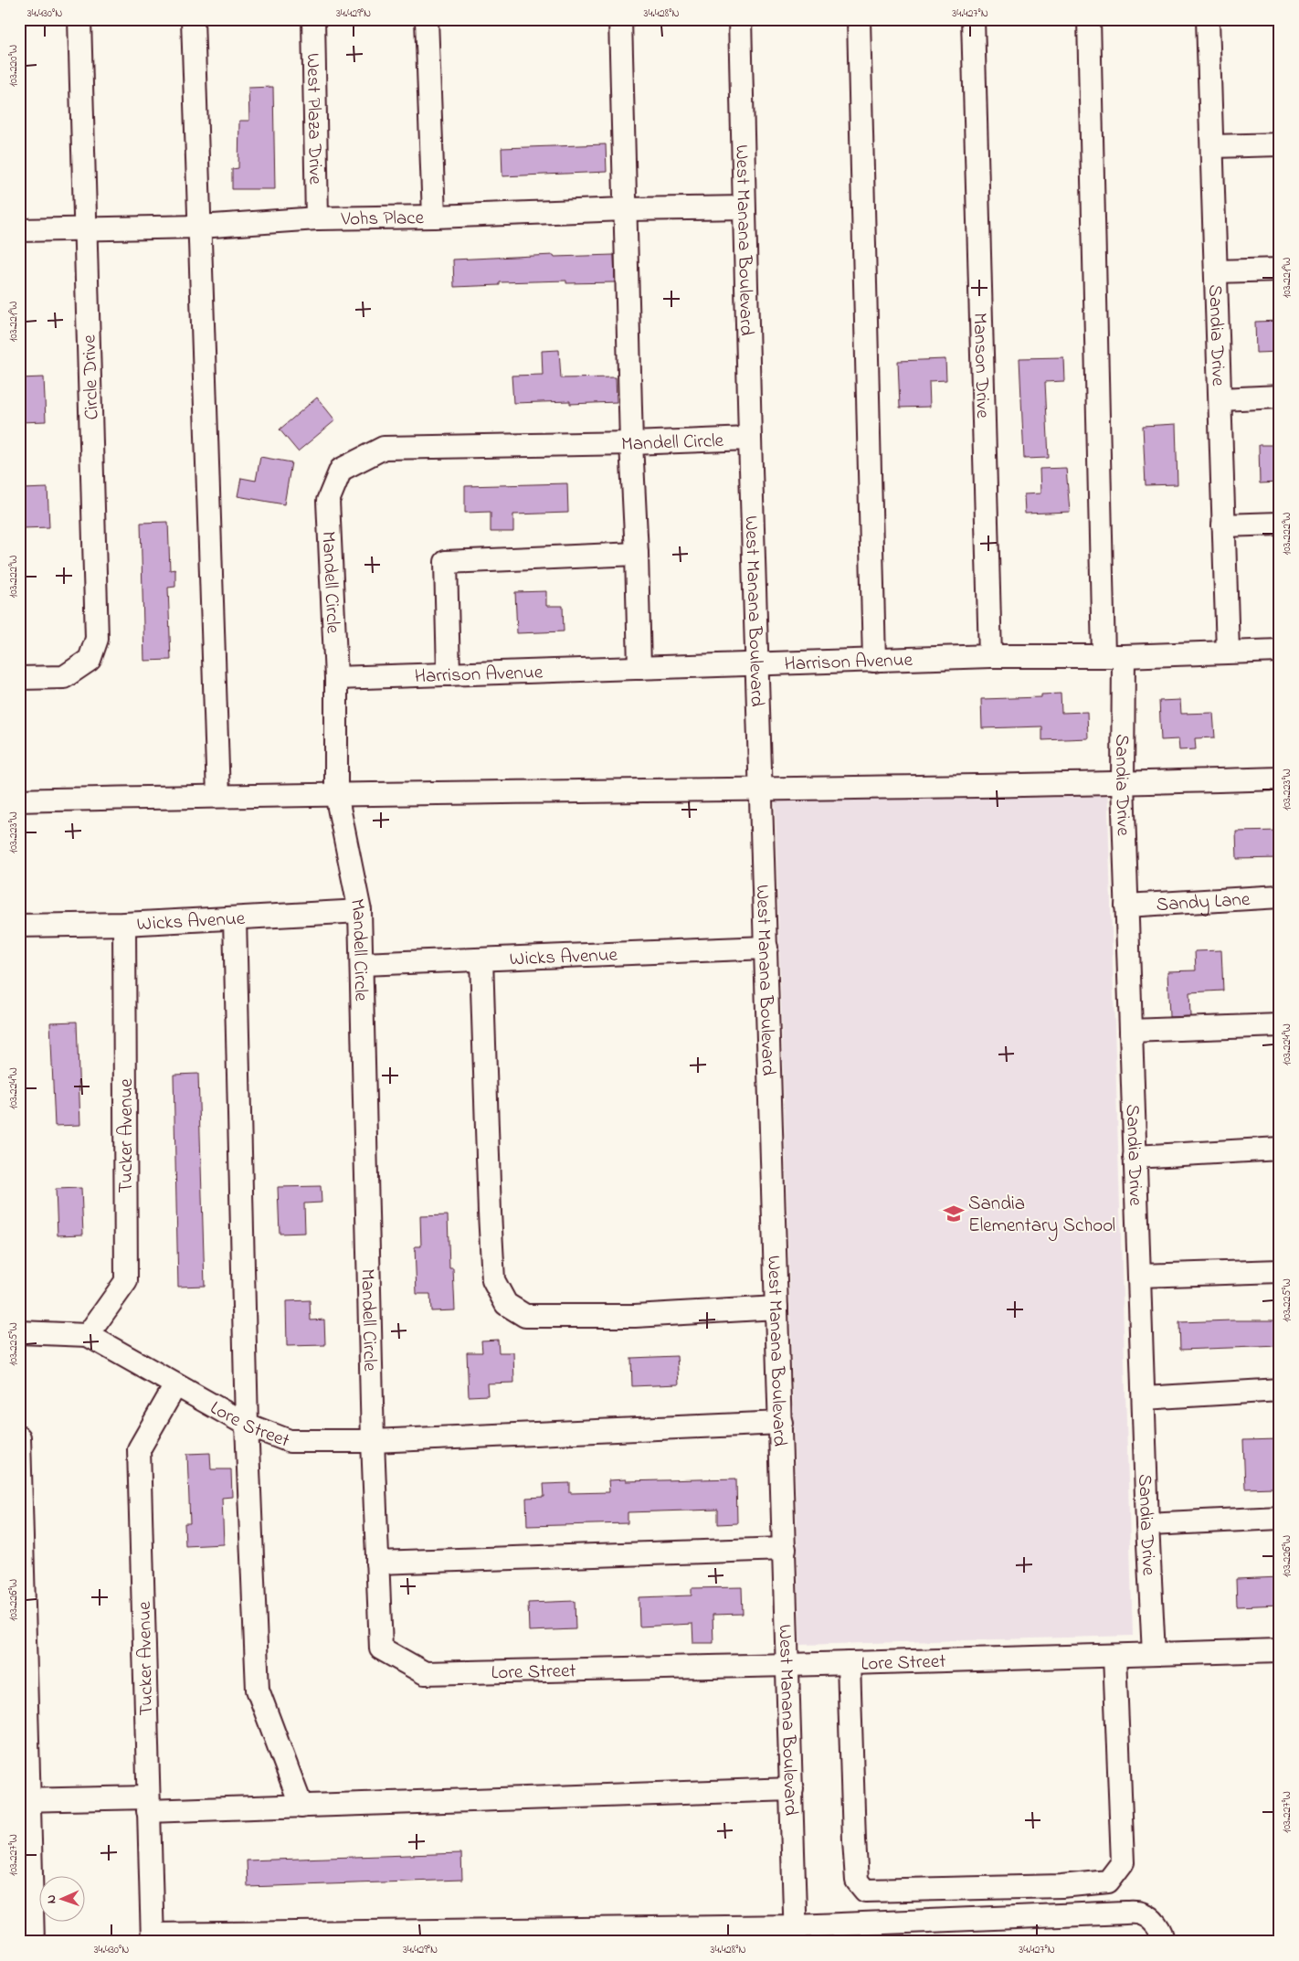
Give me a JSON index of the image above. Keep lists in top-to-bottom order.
{
  "streets": {
    "street": [
      "West Plaza Drive",
      "Vohs Place",
      "West Manana Boulevard",
      "Sandia Drive",
      "Manson Drive",
      "Circle Drive",
      "Mandell Circle",
      "Harrison Avenue",
      "Sandy Lane",
      "Wicks Avenue",
      "Tucker Avenue",
      "Lore Street"
    ]
  },
  "crossings": [
    ["West Plaza Drive", "Vohs Place"],
    ["Vohs Place", "West Manana Boulevard"],
    ["Vohs Place", "Circle Drive"],
    ["West Manana Boulevard", "Mandell Circle"],
    ["West Manana Boulevard", "Harrison Avenue"],
    ["West Manana Boulevard", "Wicks Avenue"],
    ["West Manana Boulevard", "Lore Street"],
    ["Sandia Drive", "Harrison Avenue"],
    ["Sandia Drive", "Sandy Lane"],
    ["Sandia Drive", "Lore Street"],
    ["Manson Drive", "Harrison Avenue"],
    ["Mandell Circle", "Harrison Avenue"],
    ["Mandell Circle", "Wicks Avenue"],
    ["Mandell Circle", "Lore Street"],
    ["Wicks Avenue", "Tucker Avenue"],
    ["Tucker Avenue", "Lore Street"]
  ],
  "places": {
    "school or university": ["Sandia Elementary School"]
  },
  "north": "left",
  "coordinates": [
    "34.430°N",
    "34.429°N",
    "34.428°N",
    "34.427°N",
    "103.220°W",
    "103.221°W",
    "103.222°W",
    "103.223°W",
    "103.224°W",
    "103.225°W",
    "103.226°W",
    "103.227°W"
  ]
}
